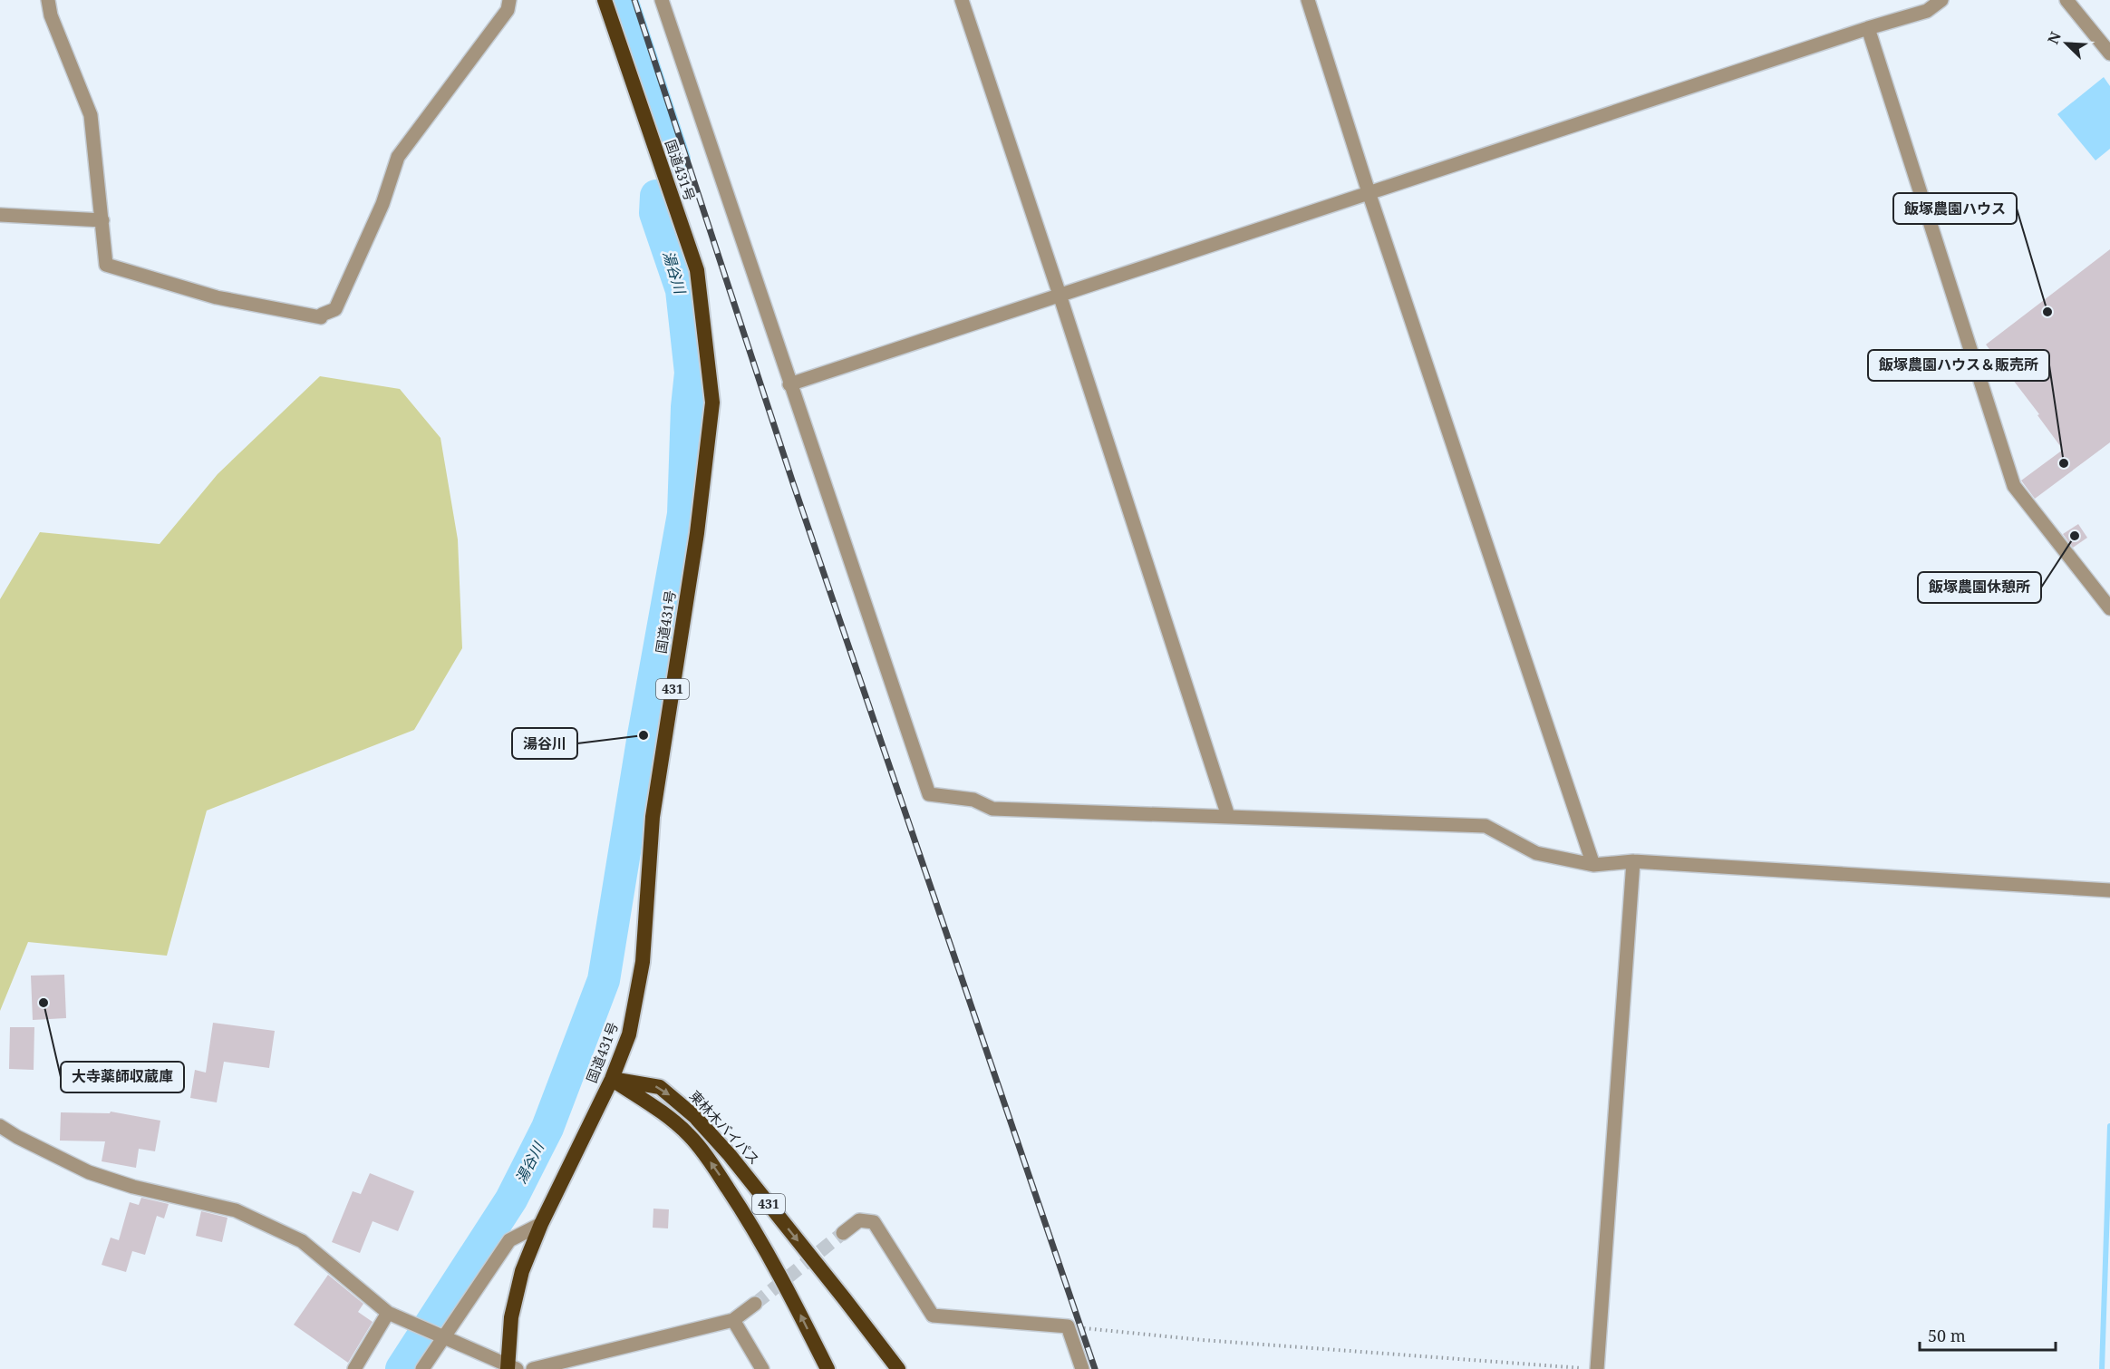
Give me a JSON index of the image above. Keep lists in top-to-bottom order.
{
  "streets": {
    "highway": ["国道431号", "431", "東林木バイパス"]
  },
  "crossings": [
    ["国道431号", "431"],
    ["国道431号", "東林木バイパス"],
    ["431", "東林木バイパス"]
  ],
  "water": ["湯谷川"],
  "places": [
    "飯塚農園ハウス",
    "飯塚農園ハウス＆販売所",
    "飯塚農園休憩所",
    "湯谷川",
    "大寺薬師収蔵庫"
  ],
  "scale_bar": "50 m",
  "north": "top left"
}
